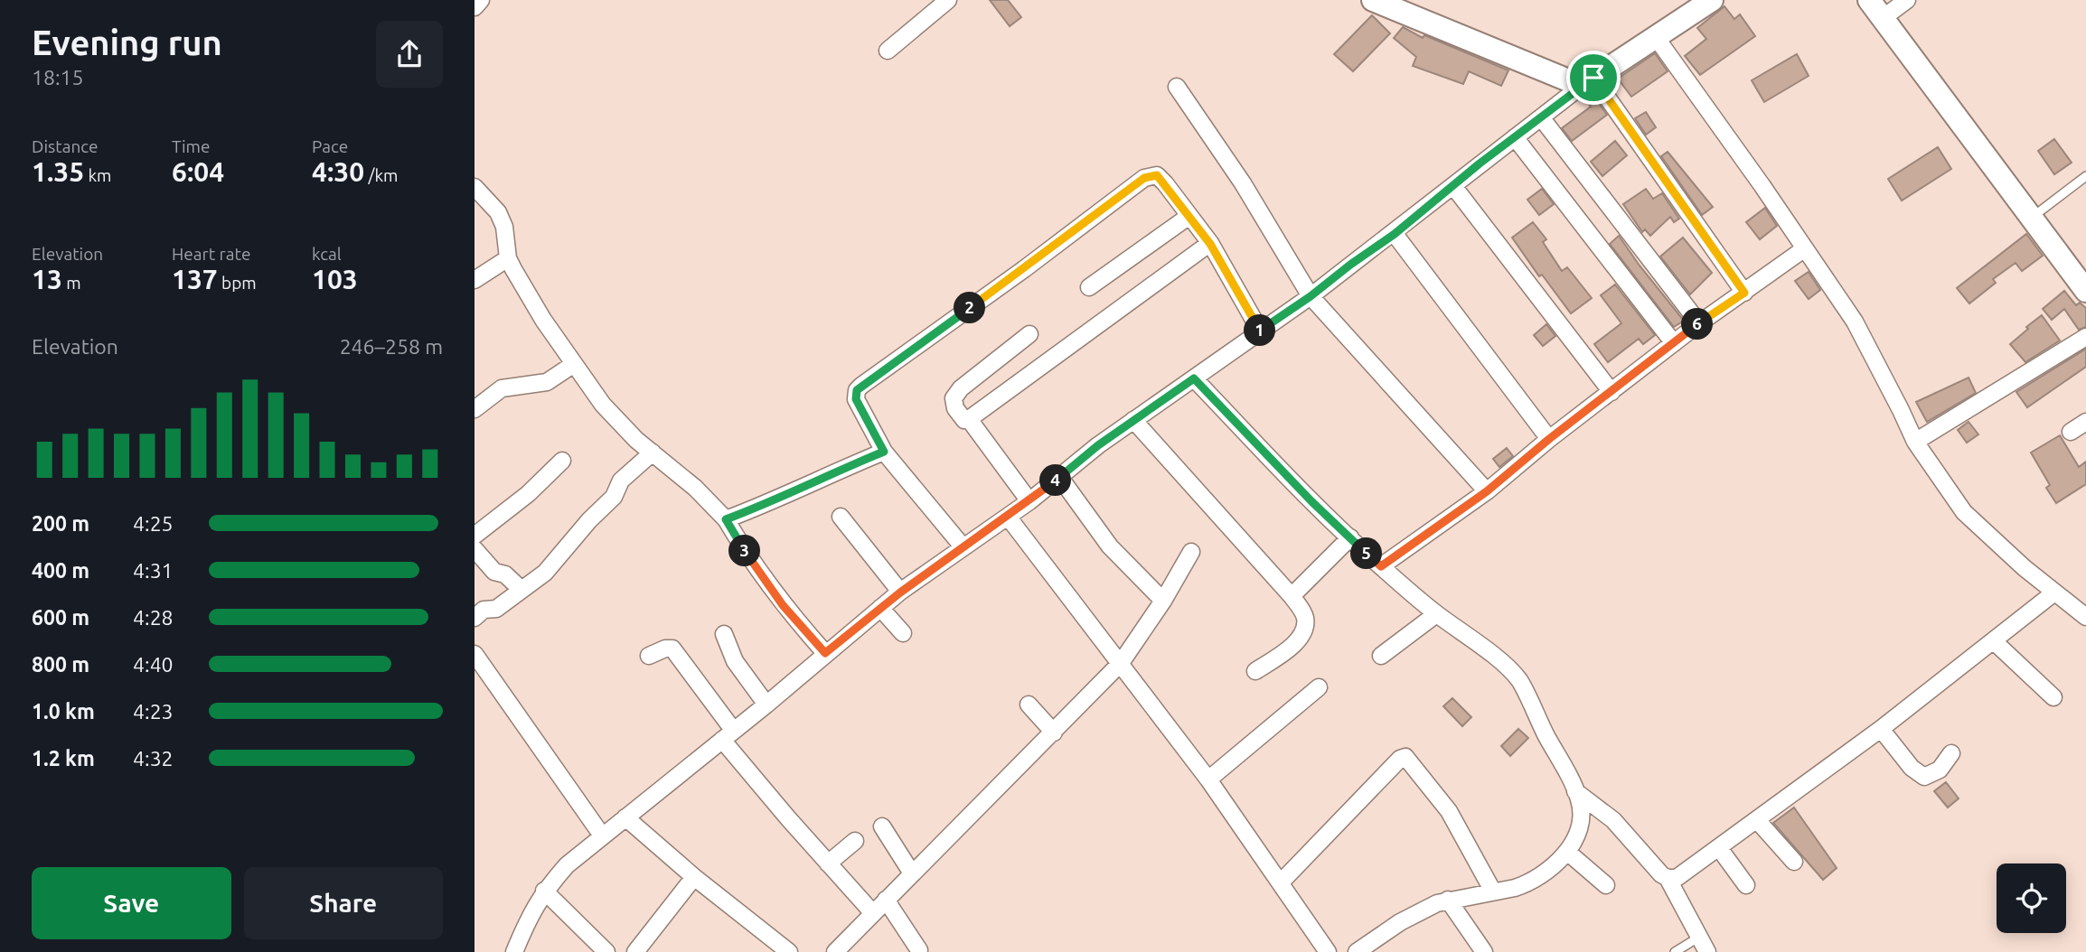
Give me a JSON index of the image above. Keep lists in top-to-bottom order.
{
  "page": {
    "heading": ["Evening run", "18:15"],
    "stats": [
      ["Distance", "1.35 km"],
      ["Time", "6:04"],
      ["Pace", "4:30 /km"],
      ["Elevation", "13 m"],
      ["Heart rate", "137 bpm"],
      ["kcal", "103"]
    ],
    "pins": [
      "2",
      "6",
      "1",
      "4",
      "3",
      "5"
    ],
    "chart": ["Elevation", "246–258 m"],
    "list": [
      {
        "name": "200 m",
        "note": "4:25"
      },
      {
        "name": "400 m",
        "note": "4:31"
      },
      {
        "name": "600 m",
        "note": "4:28"
      },
      {
        "name": "800 m",
        "note": "4:40"
      },
      {
        "name": "1.0 km",
        "note": "4:23"
      },
      {
        "name": "1.2 km",
        "note": "4:32"
      }
    ],
    "buttons": ["Save", "Share"]
  }
}
